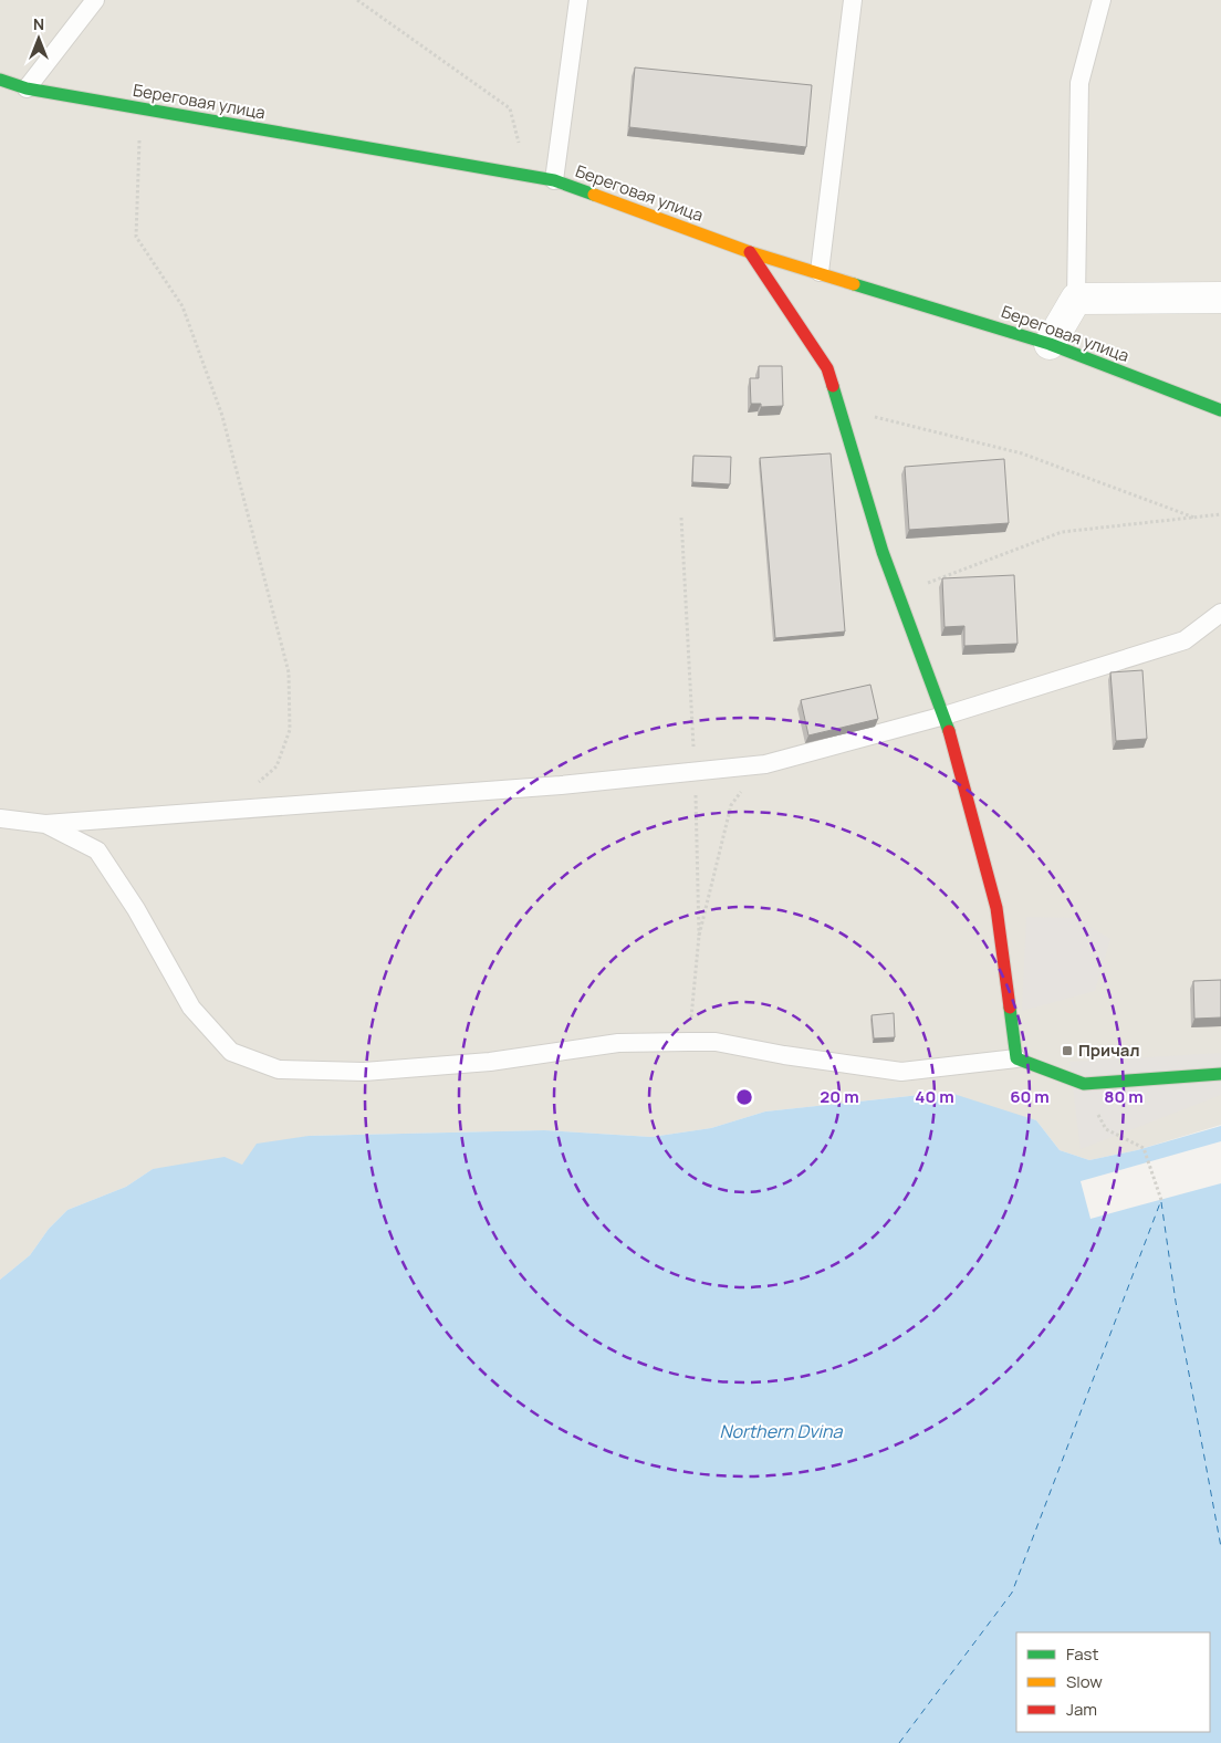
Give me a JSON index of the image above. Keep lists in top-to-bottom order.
{
  "streets": {
    "street": ["Береговая улица"]
  },
  "water": ["Northern Dvina"],
  "places": {
    "transit": ["Причал"]
  },
  "legend": ["Fast", "Slow", "Jam"],
  "north": "top",
  "rings": [
    "20 m",
    "40 m",
    "60 m",
    "80 m"
  ]
}
